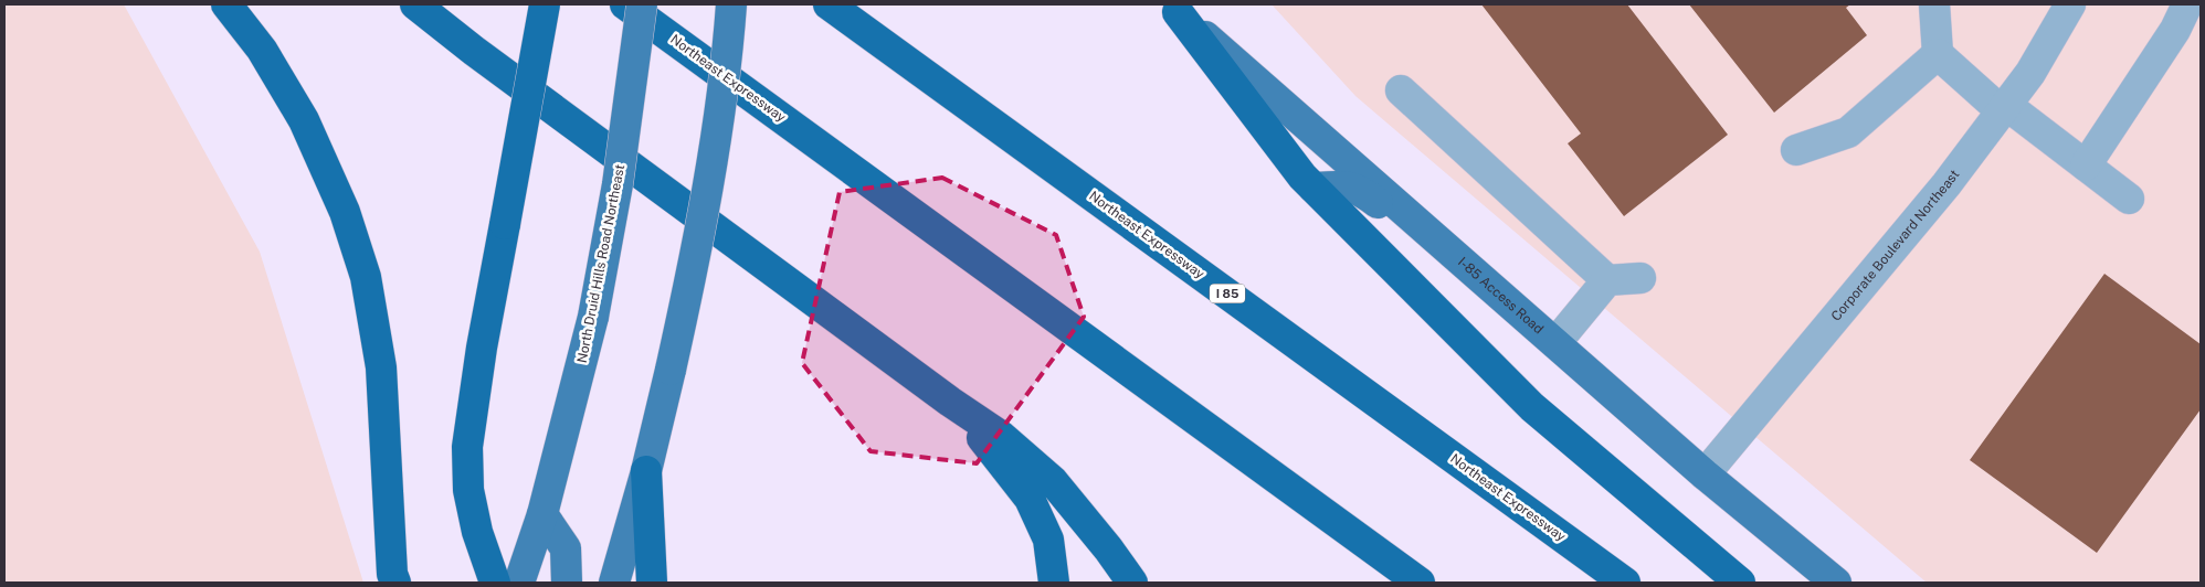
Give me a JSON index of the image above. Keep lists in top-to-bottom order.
{
  "streets": {
    "highway": ["Northeast Expressway", "I 85"],
    "main road": ["North Druid Hills Road Northeast", "I-85 Access Road"],
    "street": ["Corporate Boulevard Northeast"]
  },
  "crossings": [
    ["Corporate Boulevard Northeast", "I-85 Access Road"]
  ]
}
